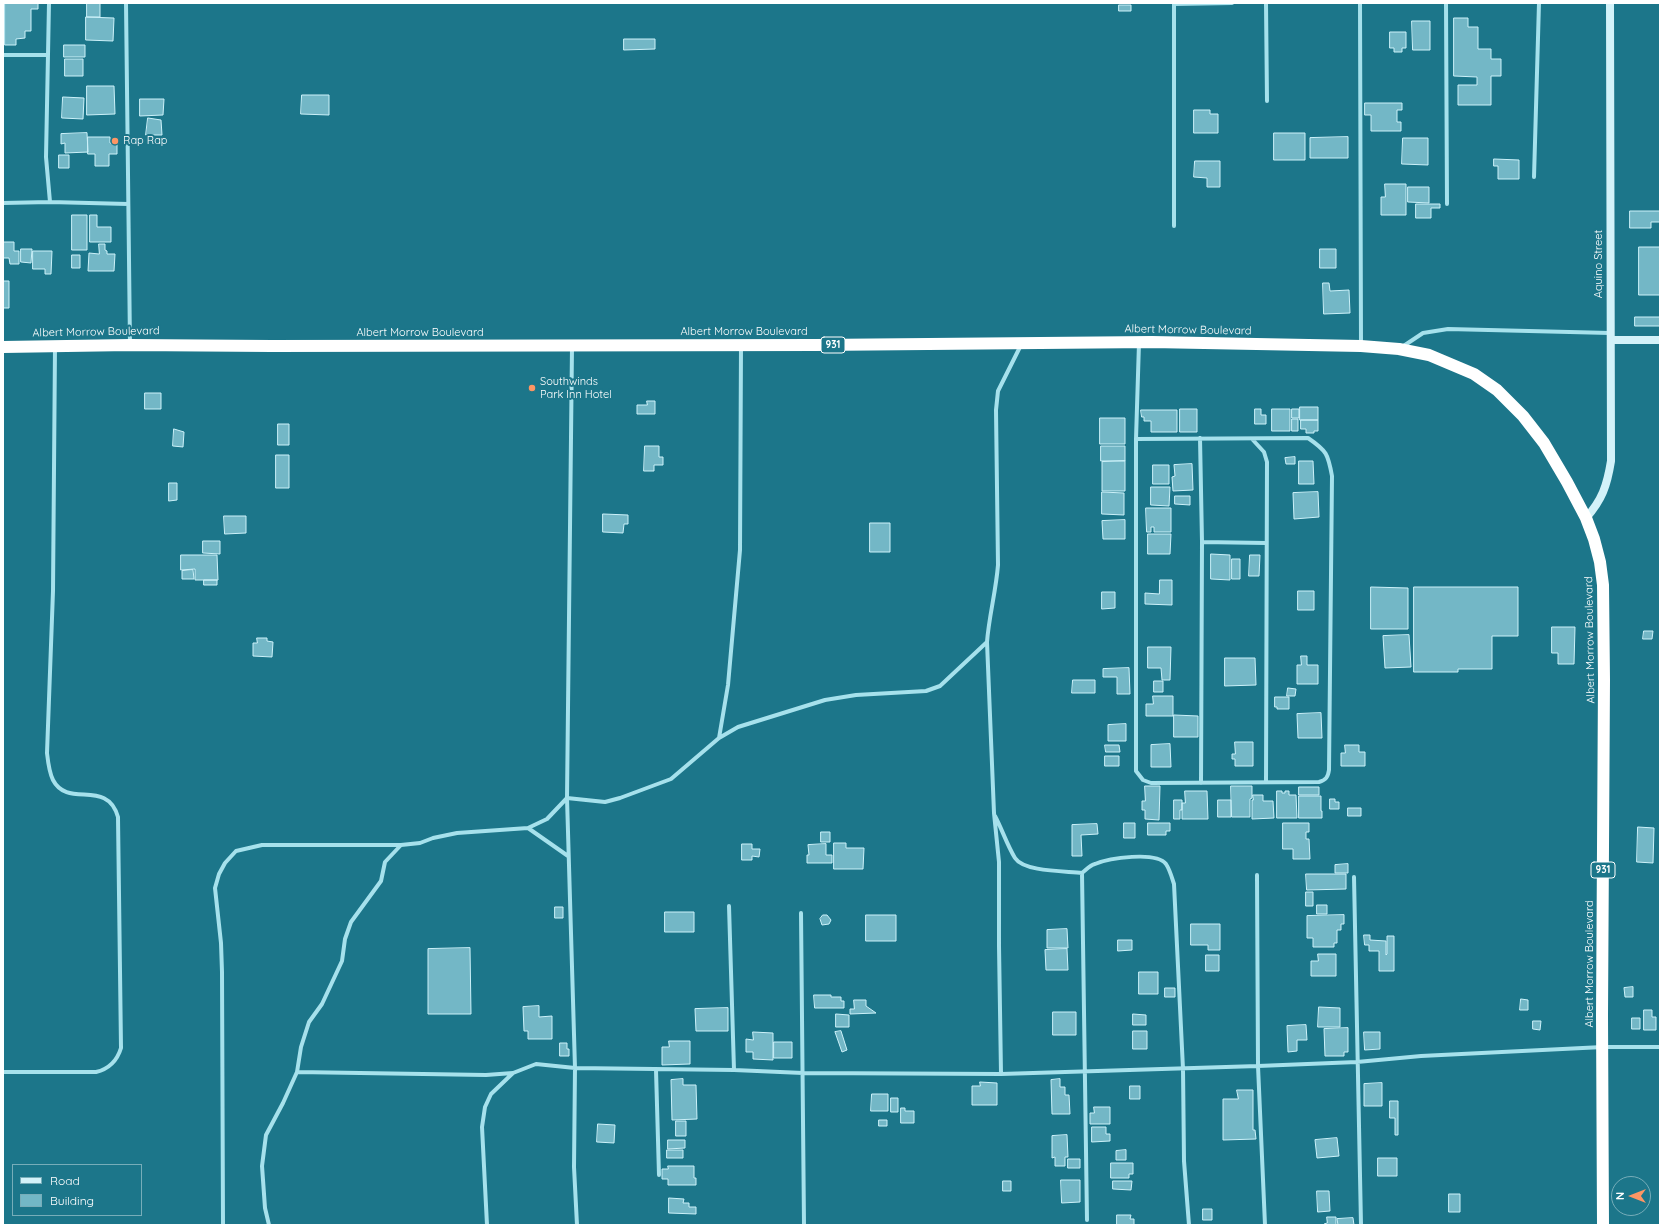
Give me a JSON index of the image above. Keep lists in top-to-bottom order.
{
  "streets": {
    "highway": ["Albert Morrow Boulevard", "931"],
    "main road": ["Aquino Street"]
  },
  "crossings": [
    ["Aquino Street", "Albert Morrow Boulevard"]
  ],
  "places": ["Rap Rap", "Southwinds Park Inn Hotel"],
  "legend": ["Road", "Building"],
  "north": "left"
}
